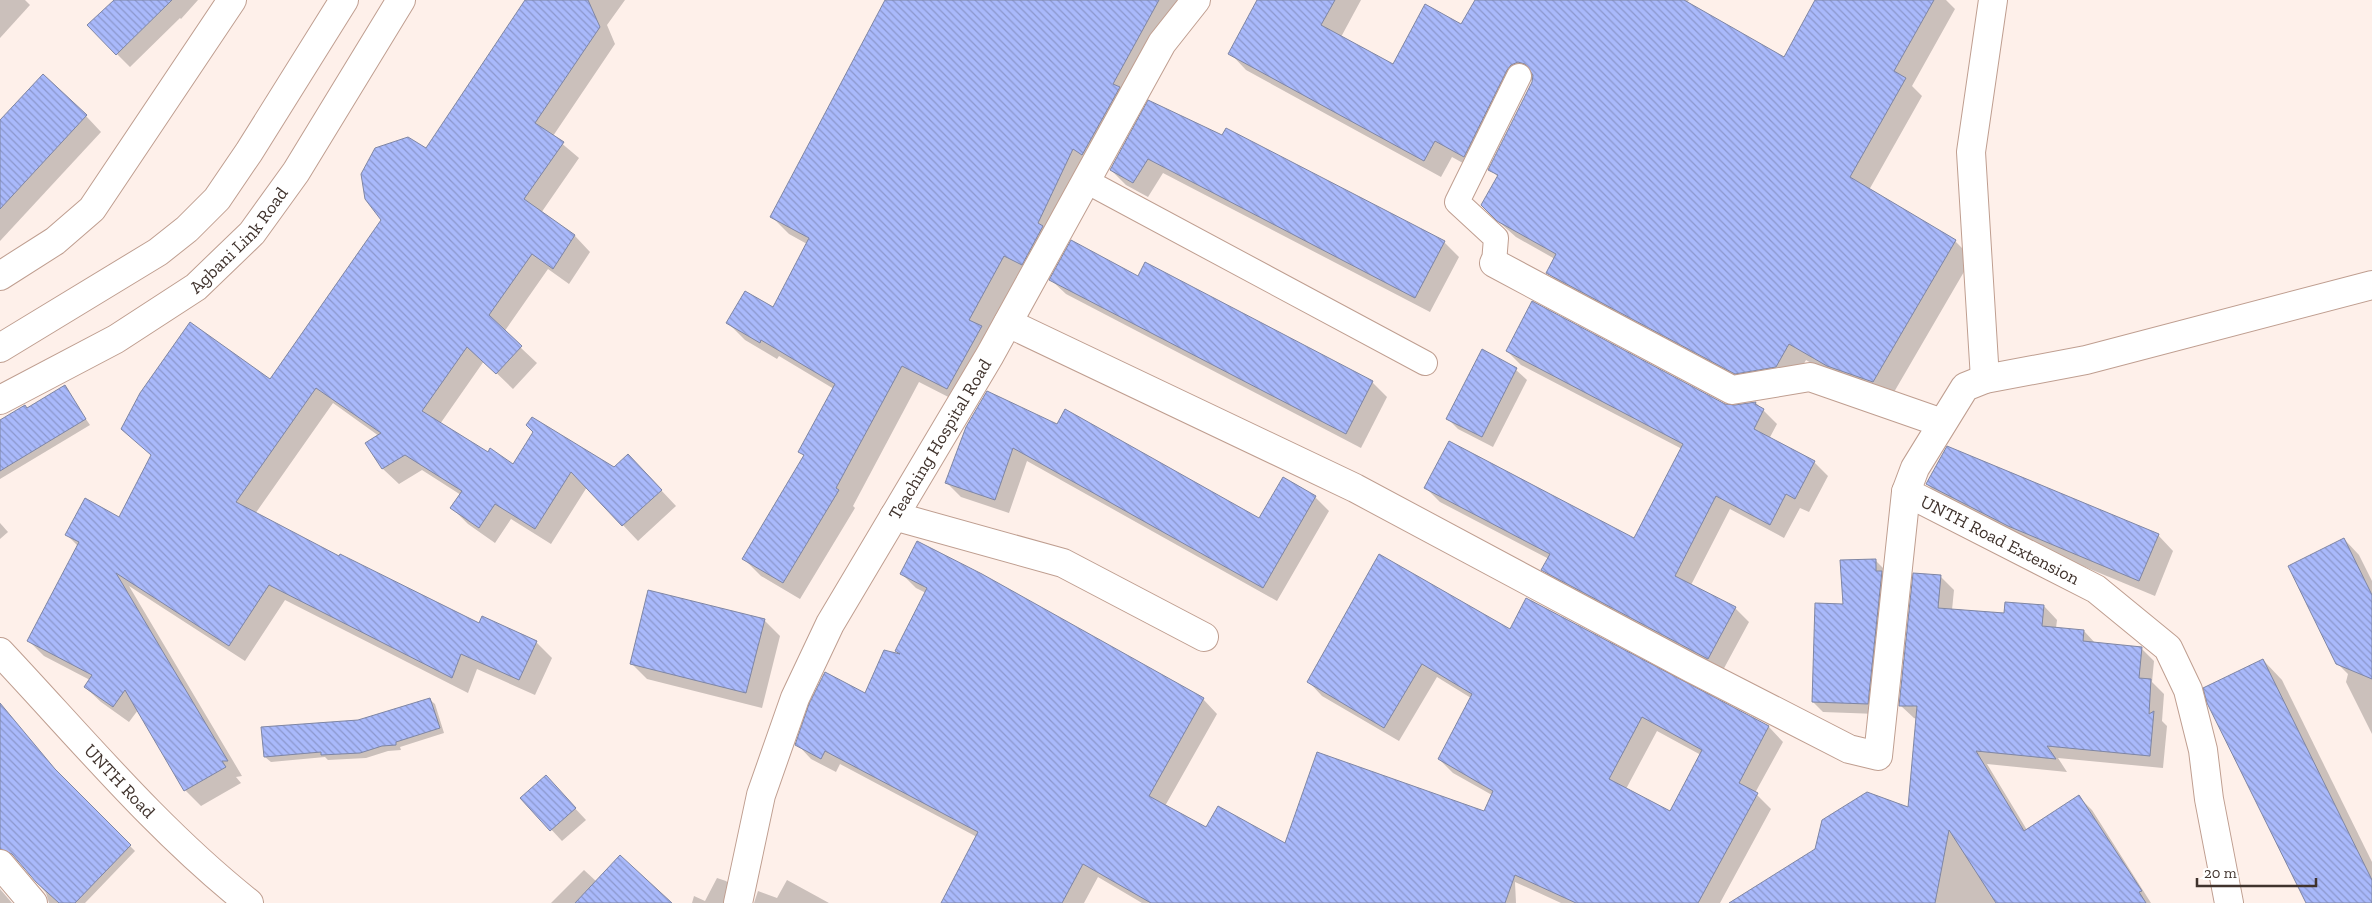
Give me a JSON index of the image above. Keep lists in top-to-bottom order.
{
  "streets": {
    "street": [
      "Agbani Link Road",
      "Teaching Hospital Road",
      "UNTH Road Extension",
      "UNTH Road"
    ]
  },
  "scale_bar": "20 m"
}
